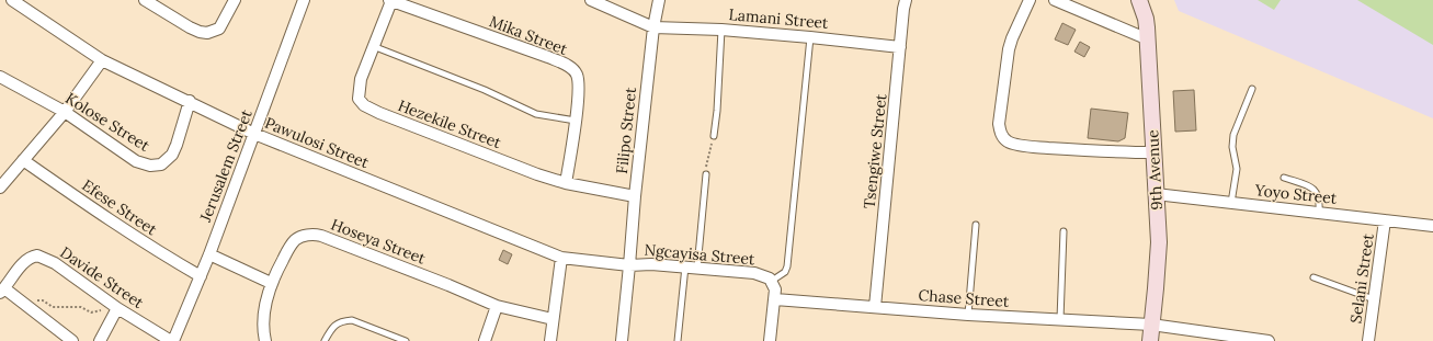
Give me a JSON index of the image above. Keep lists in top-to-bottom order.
{
  "streets": {
    "street": [
      "Lamani Street",
      "Mika Street",
      "Kolose Street",
      "Hezekile Street",
      "Filipo Street",
      "Pawulosi Street",
      "Tsengiwe Street",
      "Jerusalem Street",
      "9th Avenue",
      "Yoyo Street",
      "Efese Street",
      "Hoseya Street",
      "Ngcayisa Street",
      "Davide Street",
      "Selani Street",
      "Chase Street"
    ]
  },
  "crossings": [
    ["Lamani Street", "Filipo Street"],
    ["Lamani Street", "Tsengiwe Street"],
    ["Mika Street", "Hezekile Street"],
    ["Kolose Street", "Pawulosi Street"],
    ["Hezekile Street", "Filipo Street"],
    ["Filipo Street", "Pawulosi Street"],
    ["Filipo Street", "Ngcayisa Street"],
    ["Pawulosi Street", "Jerusalem Street"],
    ["Pawulosi Street", "Ngcayisa Street"],
    ["Tsengiwe Street", "Chase Street"],
    ["Jerusalem Street", "Efese Street"],
    ["Jerusalem Street", "Davide Street"],
    ["9th Avenue", "Yoyo Street"],
    ["9th Avenue", "Chase Street"],
    ["Yoyo Street", "Selani Street"],
    ["Ngcayisa Street", "Chase Street"]
  ]
}
